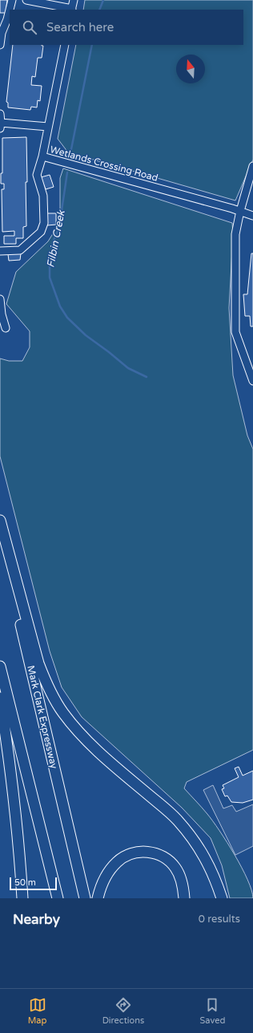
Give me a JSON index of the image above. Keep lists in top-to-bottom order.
{
  "streets": {
    "highway": ["Mark Clark Expressway"],
    "street": ["Wetlands Crossing Road"]
  },
  "water": ["Filbin Creek"],
  "scale_bar": "50 m",
  "north": "top",
  "page": {
    "search": "Search here",
    "scale": "50 m",
    "heading": ["Nearby", "0 results"],
    "nav": ["Map", "Directions", "Saved"]
  }
}
